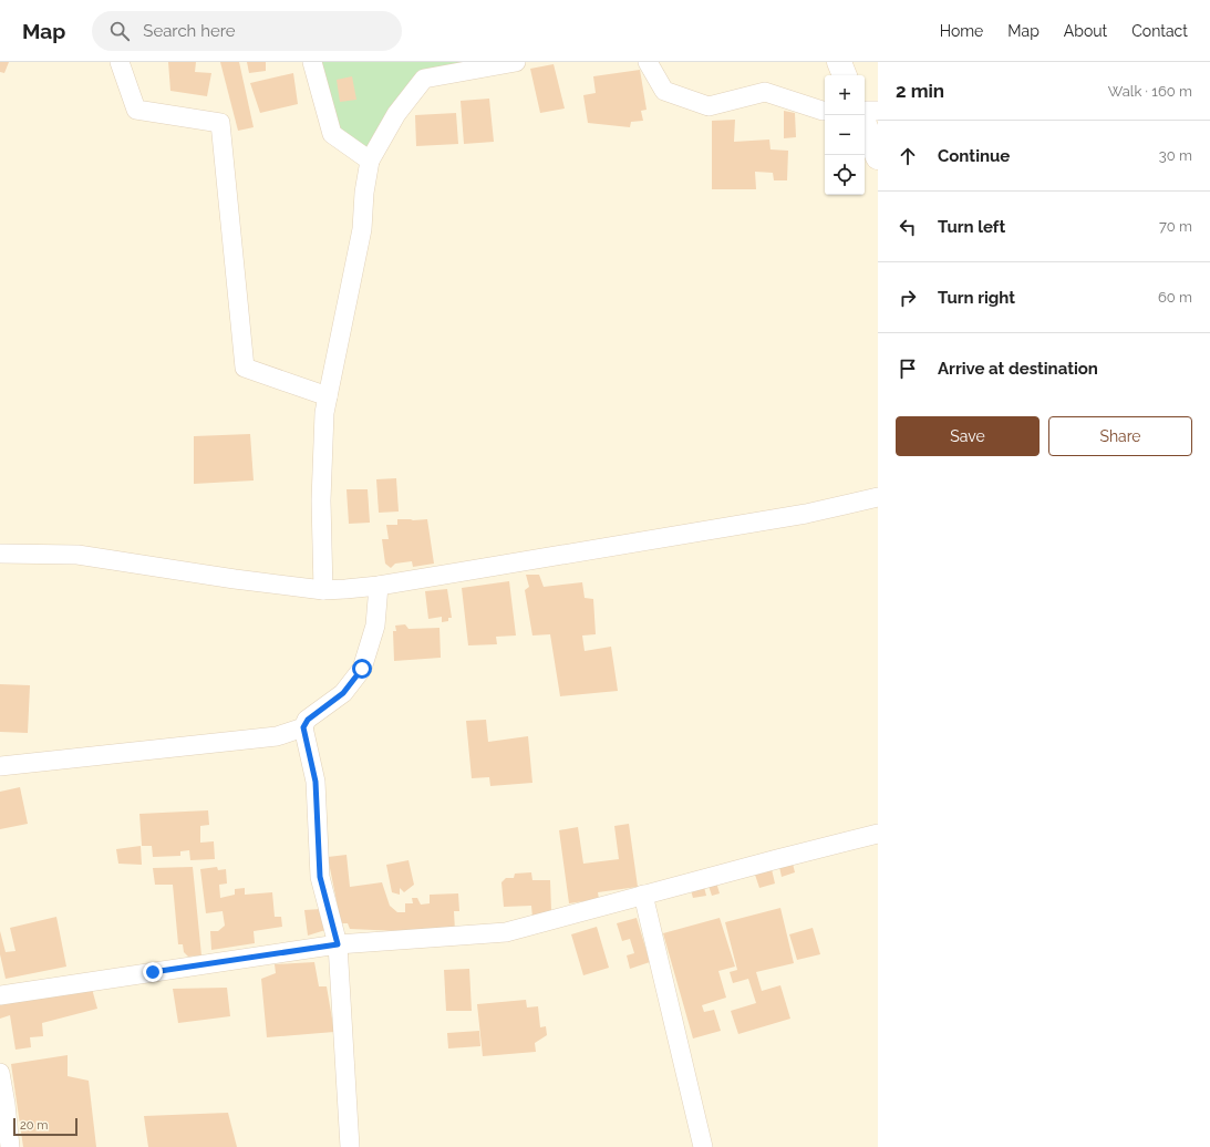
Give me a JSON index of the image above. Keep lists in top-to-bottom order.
{
  "scale_bar": "20 m",
  "page": {
    "header": "Map",
    "search": "Search here",
    "nav": [
      "Home",
      "Map",
      "About",
      "Contact"
    ],
    "heading": ["2 min", "Walk · 160 m"],
    "map_buttons": ["+", "−"],
    "list": [
      ["Continue", "30 m"],
      ["Turn left", "70 m"],
      ["Turn right", "60 m"],
      "Arrive at destination"
    ],
    "buttons": ["Save", "Share"],
    "scale": "20 m"
  }
}
